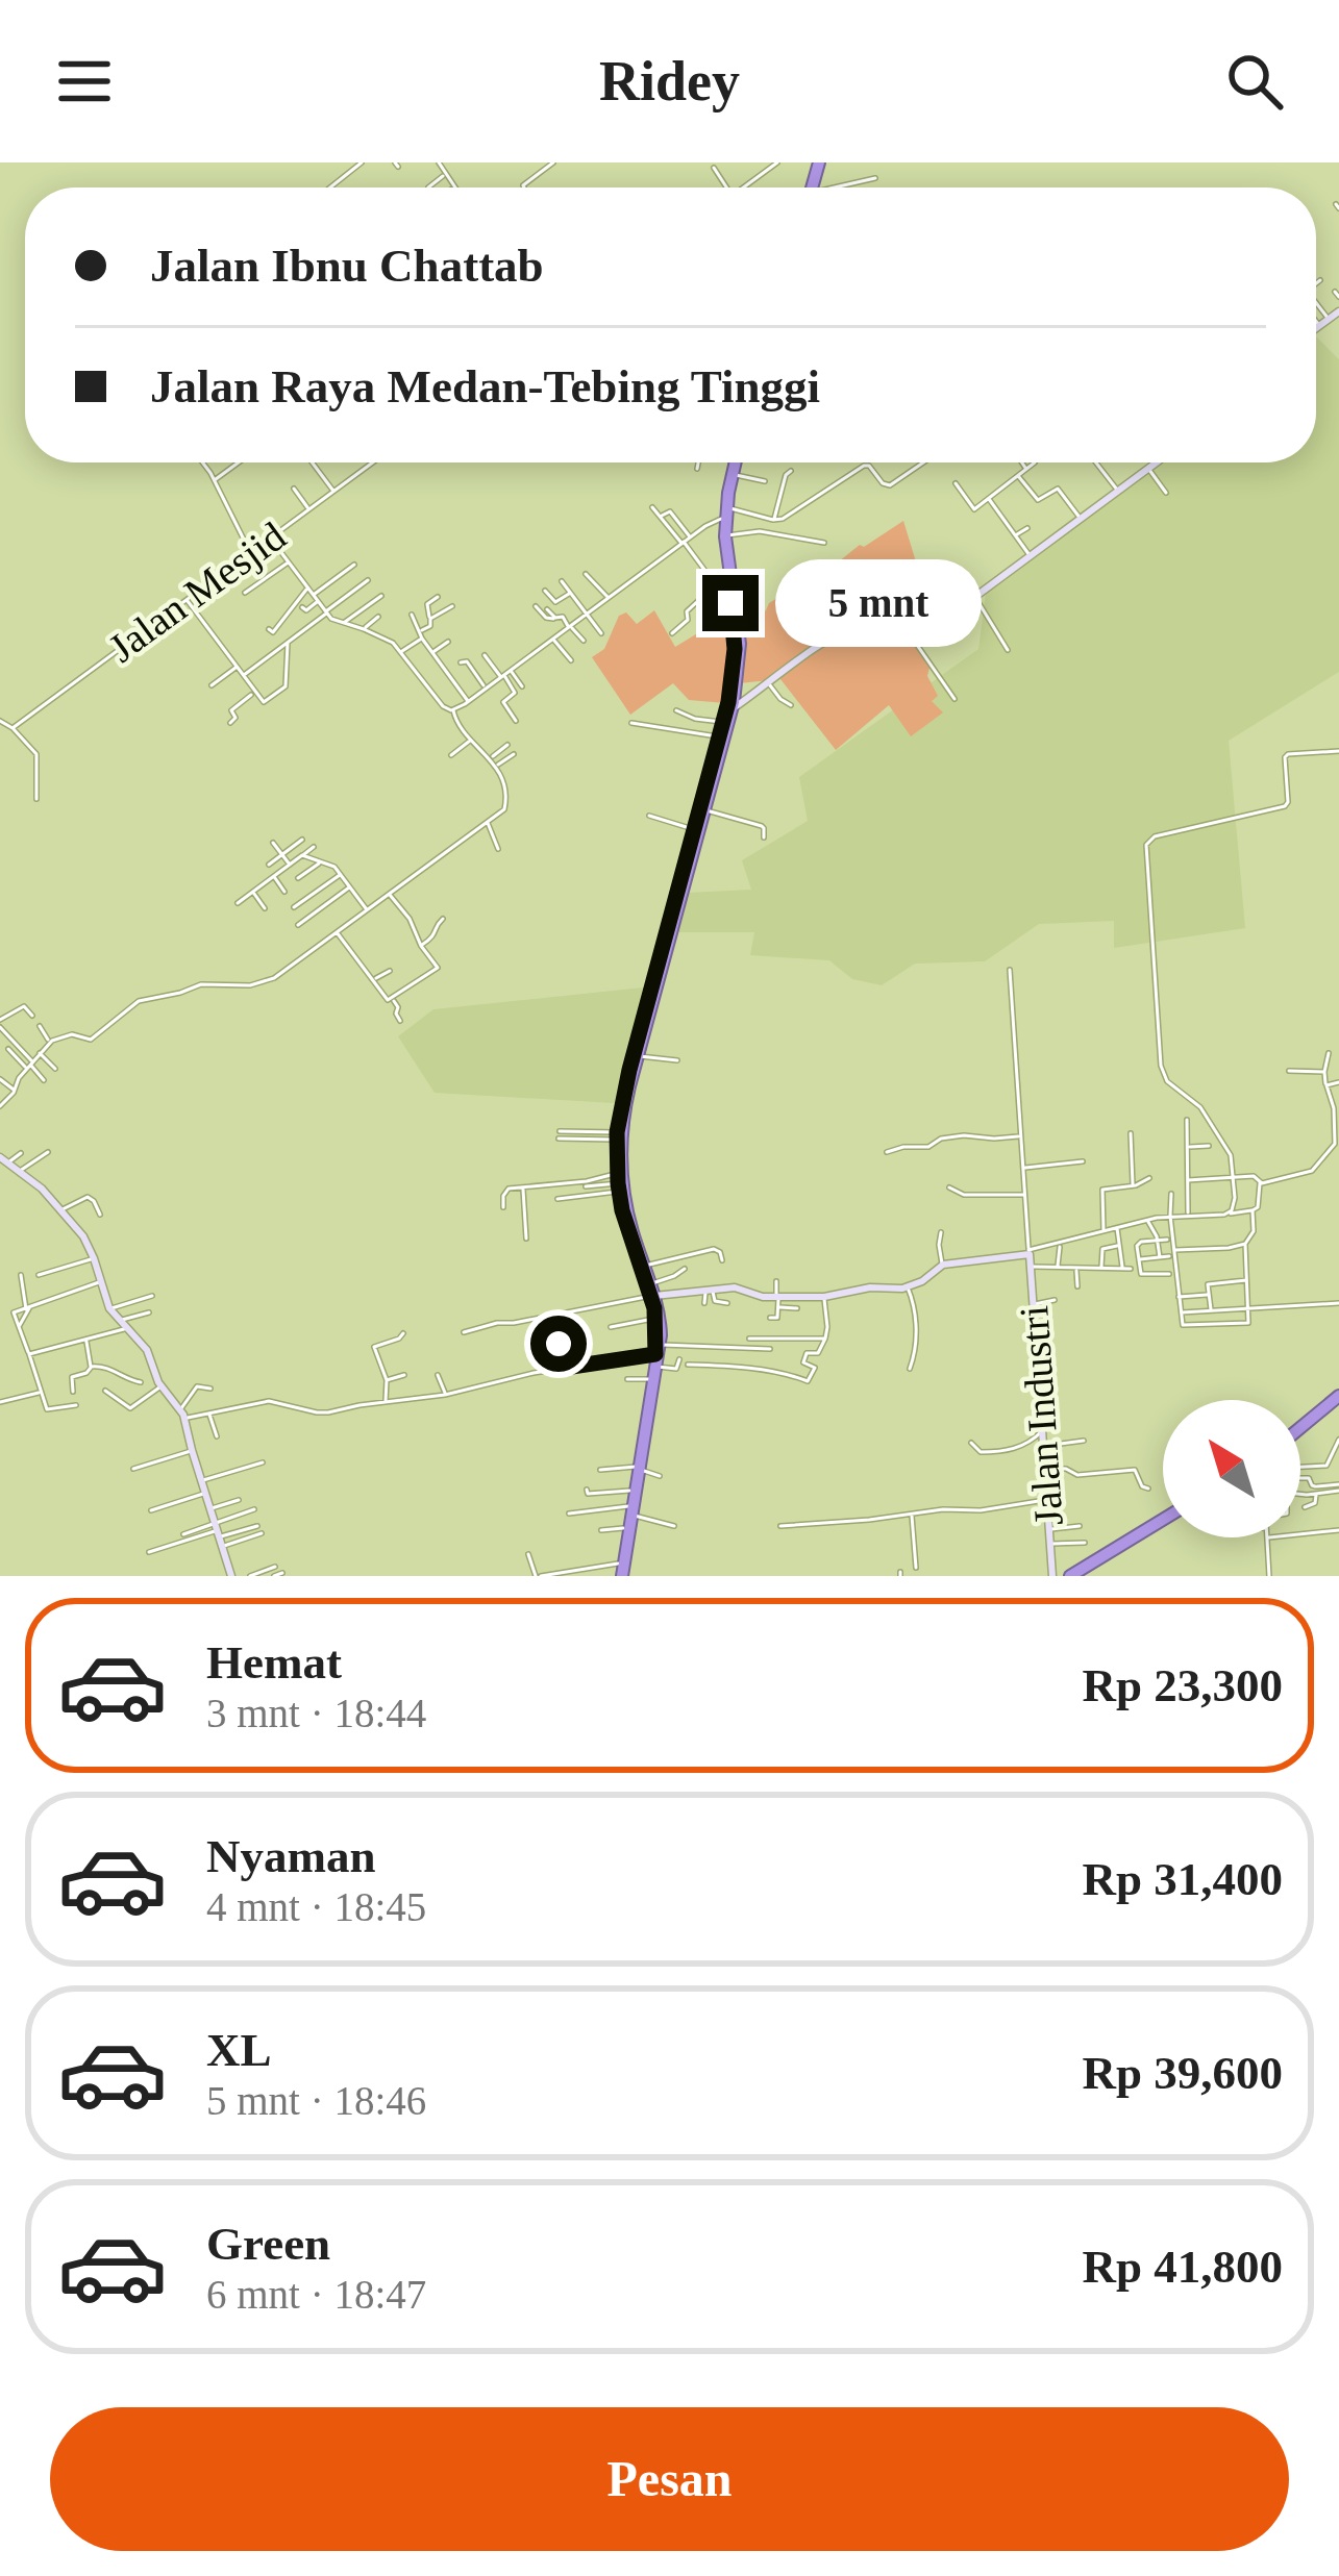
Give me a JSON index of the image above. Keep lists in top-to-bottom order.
{
  "streets": {
    "street": ["Jalan Mesjid", "Jalan Industri"]
  },
  "north": "top left",
  "page": {
    "header": "Ridey",
    "banner": ["Jalan Ibnu Chattab", "Jalan Raya Medan-Tebing Tinggi"],
    "bubble": "5 mnt",
    "list": [
      {
        "name": "Hemat",
        "note": "3 mnt · 18:44",
        "value": "Rp 23,300"
      },
      {
        "name": "Nyaman",
        "note": "4 mnt · 18:45",
        "value": "Rp 31,400"
      },
      {
        "name": "XL",
        "note": "5 mnt · 18:46",
        "value": "Rp 39,600"
      },
      {
        "name": "Green",
        "note": "6 mnt · 18:47",
        "value": "Rp 41,800"
      }
    ],
    "buttons": "Pesan"
  }
}
